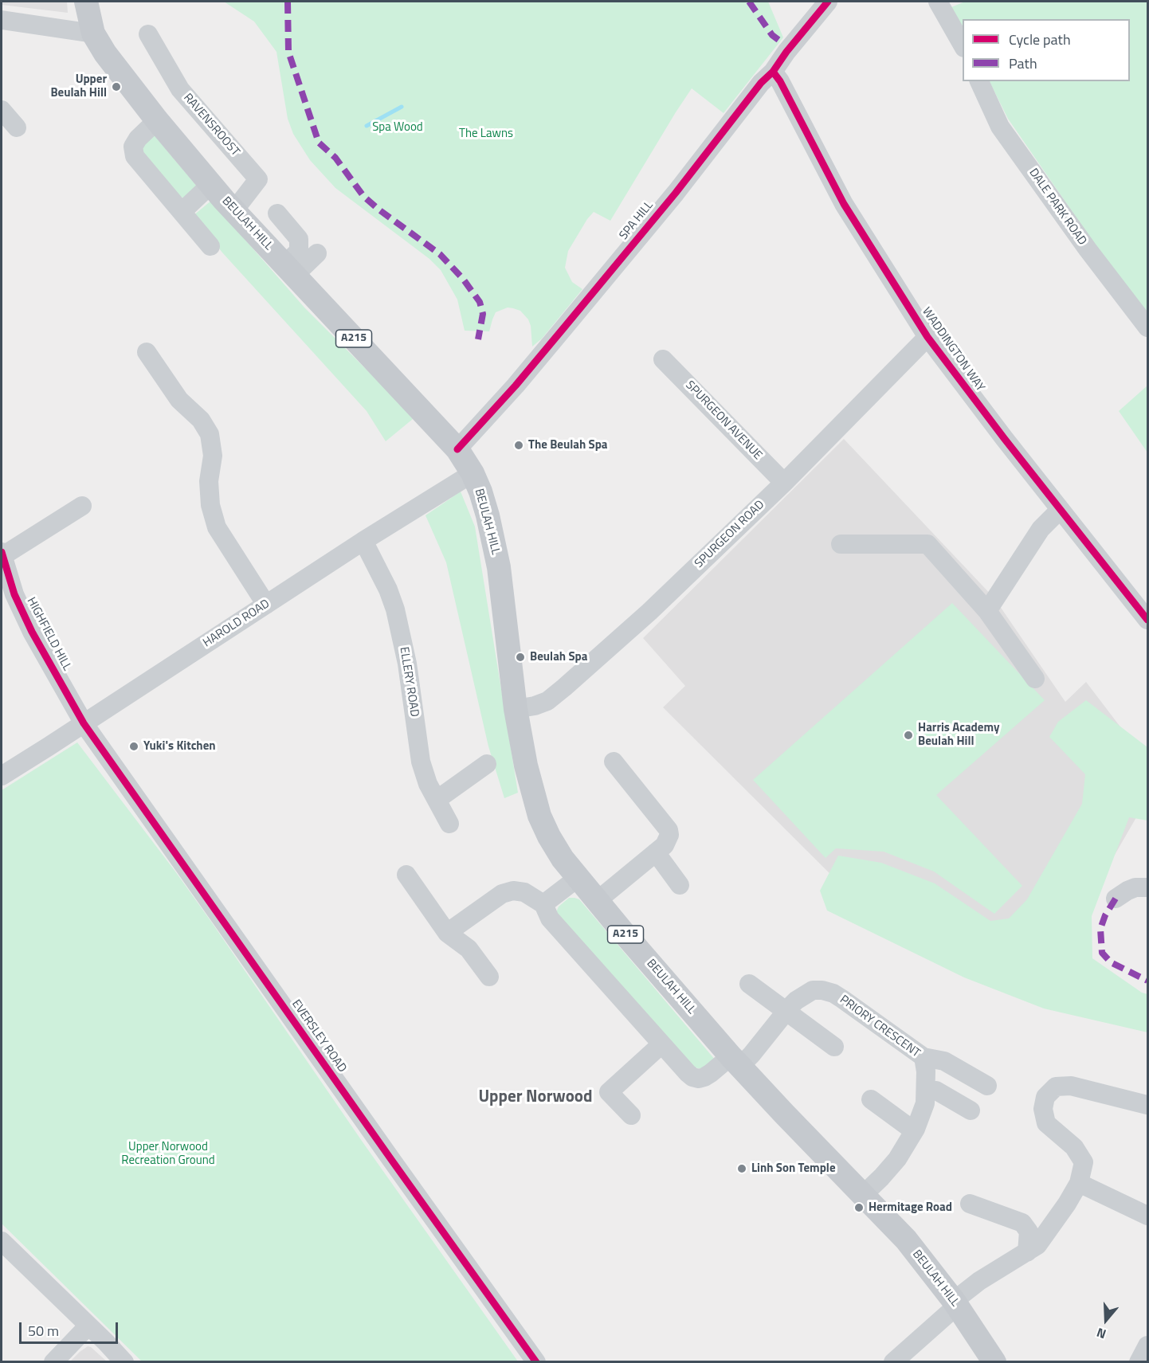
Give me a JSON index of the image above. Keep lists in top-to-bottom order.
{
  "streets": {
    "main road": ["BEULAH HILL", "A215"],
    "street": [
      "RAVENSROOST",
      "DALE PARK ROAD",
      "SPA HILL",
      "WADDINGTON WAY",
      "SPURGEON AVENUE",
      "SPURGEON ROAD",
      "HAROLD ROAD",
      "HIGHFIELD HILL",
      "ELLERY ROAD",
      "PRIORY CRESCENT",
      "EVERSLEY ROAD"
    ]
  },
  "crossings": [
    ["RAVENSROOST", "BEULAH HILL"],
    ["SPA HILL", "BEULAH HILL"],
    ["SPA HILL", "WADDINGTON WAY"],
    ["BEULAH HILL", "SPURGEON ROAD"],
    ["BEULAH HILL", "HAROLD ROAD"],
    ["BEULAH HILL", "PRIORY CRESCENT"],
    ["WADDINGTON WAY", "SPURGEON ROAD"],
    ["SPURGEON AVENUE", "SPURGEON ROAD"],
    ["HAROLD ROAD", "HIGHFIELD HILL"],
    ["HAROLD ROAD", "ELLERY ROAD"],
    ["HAROLD ROAD", "EVERSLEY ROAD"],
    ["HIGHFIELD HILL", "EVERSLEY ROAD"]
  ],
  "districts": ["Upper Norwood"],
  "parks": ["Spa Wood", "The Lawns", "Upper Norwood Recreation Ground"],
  "places": [
    "Upper Beulah Hill",
    "The Beulah Spa",
    "Beulah Spa",
    "Harris Academy Beulah Hill",
    "Yuki's Kitchen",
    "Linh Son Temple",
    "Hermitage Road"
  ],
  "legend": ["Cycle path", "Path"],
  "scale_bar": "50 m",
  "north": "bottom"
}
